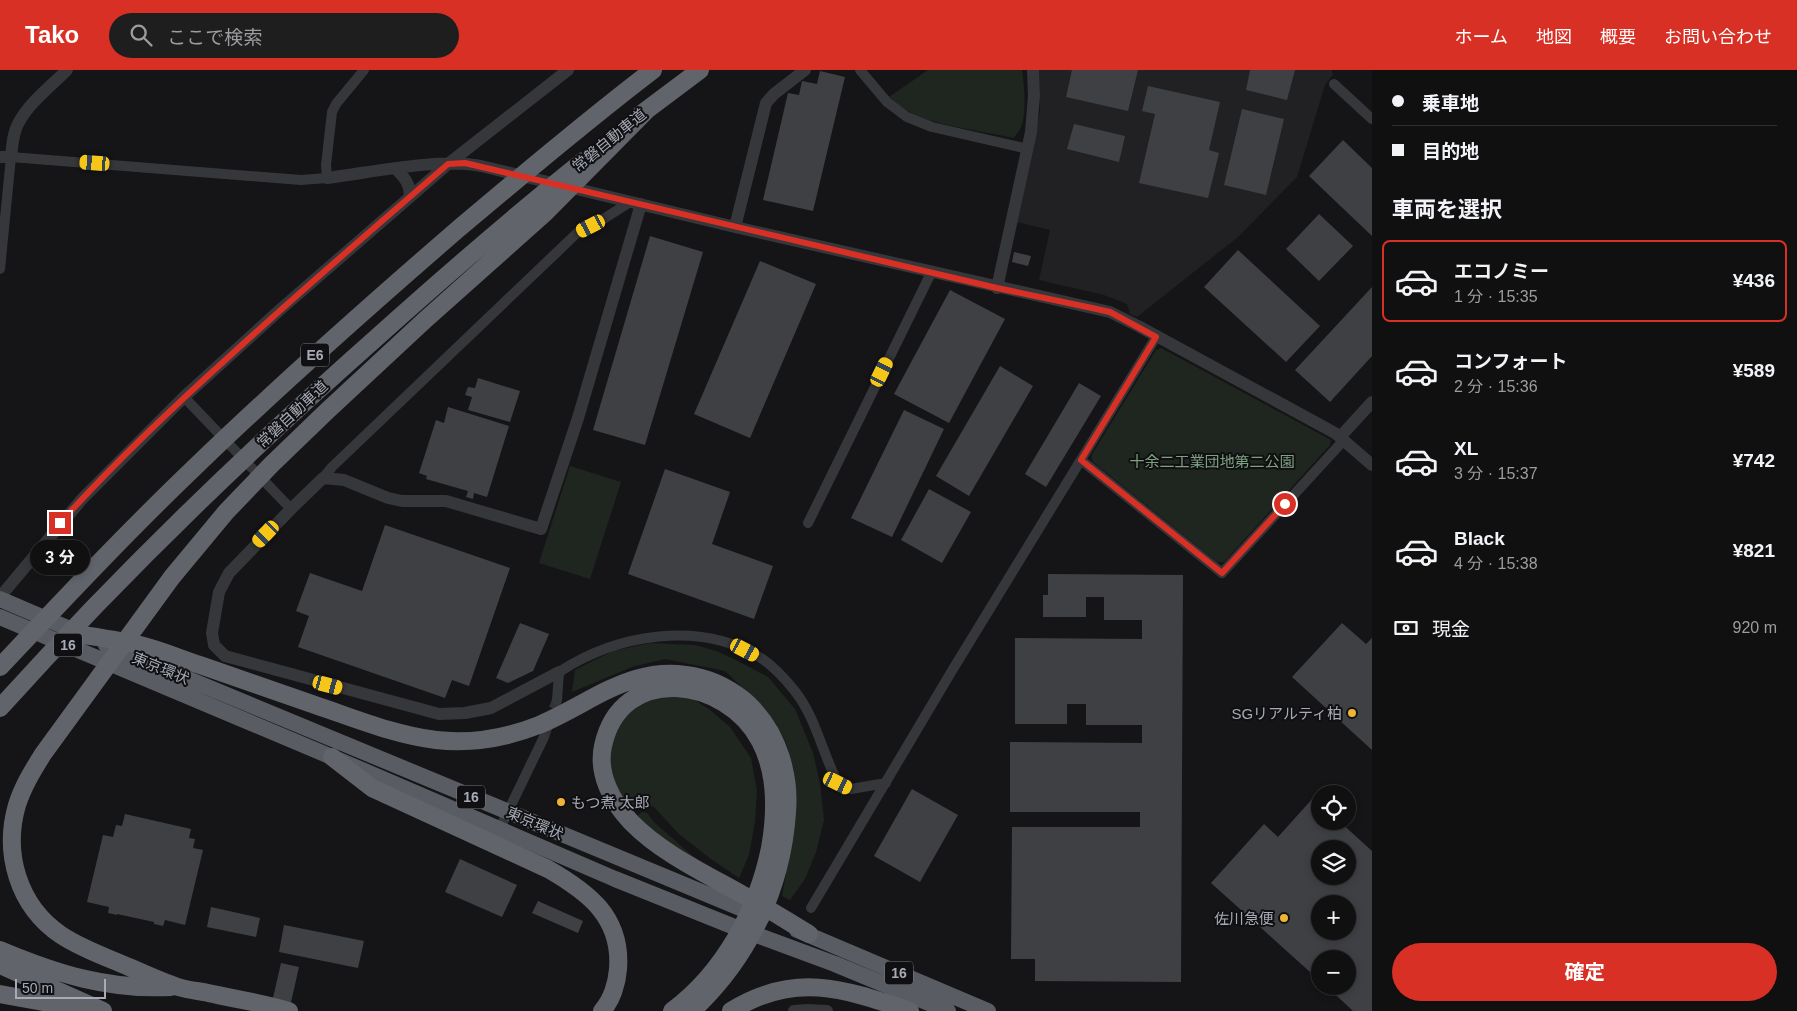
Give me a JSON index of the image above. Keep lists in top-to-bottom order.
{
  "streets": {
    "highway": [
      "常磐自動車道",
      "E6",
      "16",
      "東京環状"
    ]
  },
  "parks": ["十余二工業団地第二公園"],
  "places": ["SGリアルティ柏", "もつ煮 太郎", "佐川急便"],
  "scale_bar": "50 m",
  "page": {
    "header": "Tako",
    "search": "ここで検索",
    "nav": [
      "ホーム",
      "地図",
      "概要",
      "お問い合わせ"
    ],
    "banner": ["乗車地", "目的地"],
    "heading": "車両を選択",
    "list": [
      {
        "name": "エコノミー",
        "note": "1 分 · 15:35",
        "value": "¥436"
      },
      {
        "name": "コンフォート",
        "note": "2 分 · 15:36",
        "value": "¥589"
      },
      {
        "name": "XL",
        "note": "3 分 · 15:37",
        "value": "¥742"
      },
      {
        "name": "Black",
        "note": "4 分 · 15:38",
        "value": "¥821"
      }
    ],
    "bubble": "3 分",
    "pay": ["現金", "920 m"],
    "map_buttons": ["+", "−"],
    "buttons": "確定",
    "scale": "50 m"
  }
}
